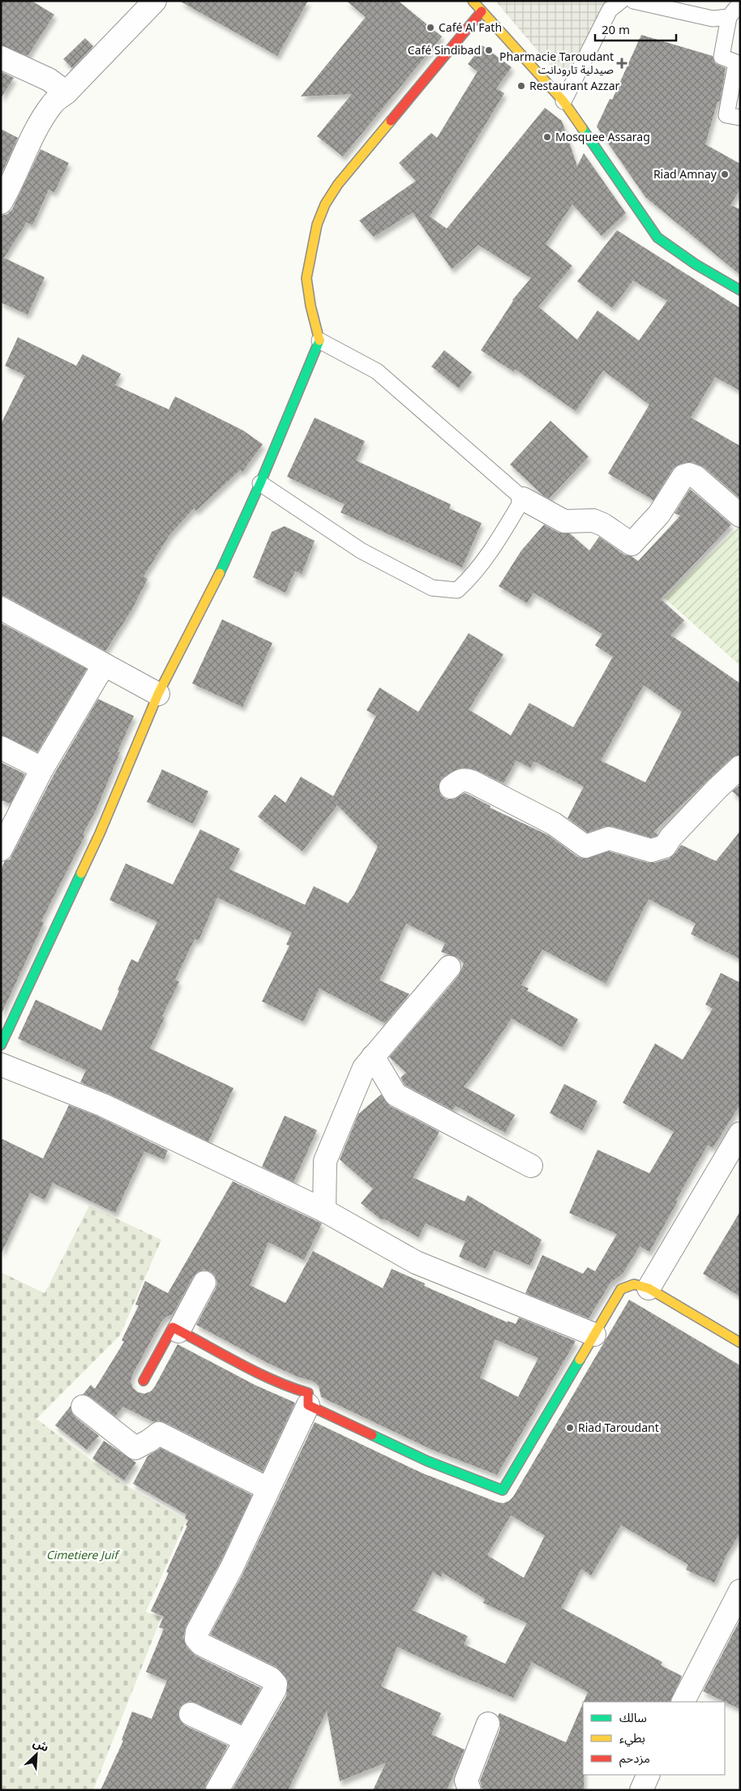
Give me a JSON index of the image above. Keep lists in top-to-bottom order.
{
  "parks": ["Cimetiere Juif"],
  "places": {
    "other": [
      "Café Al Fath",
      "Café Sindibad",
      "Restaurant Azzar",
      "Mosquee Assarag",
      "Riad Amnay",
      "Riad Taroudant"
    ],
    "health": ["Pharmacie Taroudant صيدلية تارودانت"]
  },
  "legend": ["سالك", "بطيء", "مزدحم"],
  "scale_bar": "20 m",
  "north": "top right"
}
